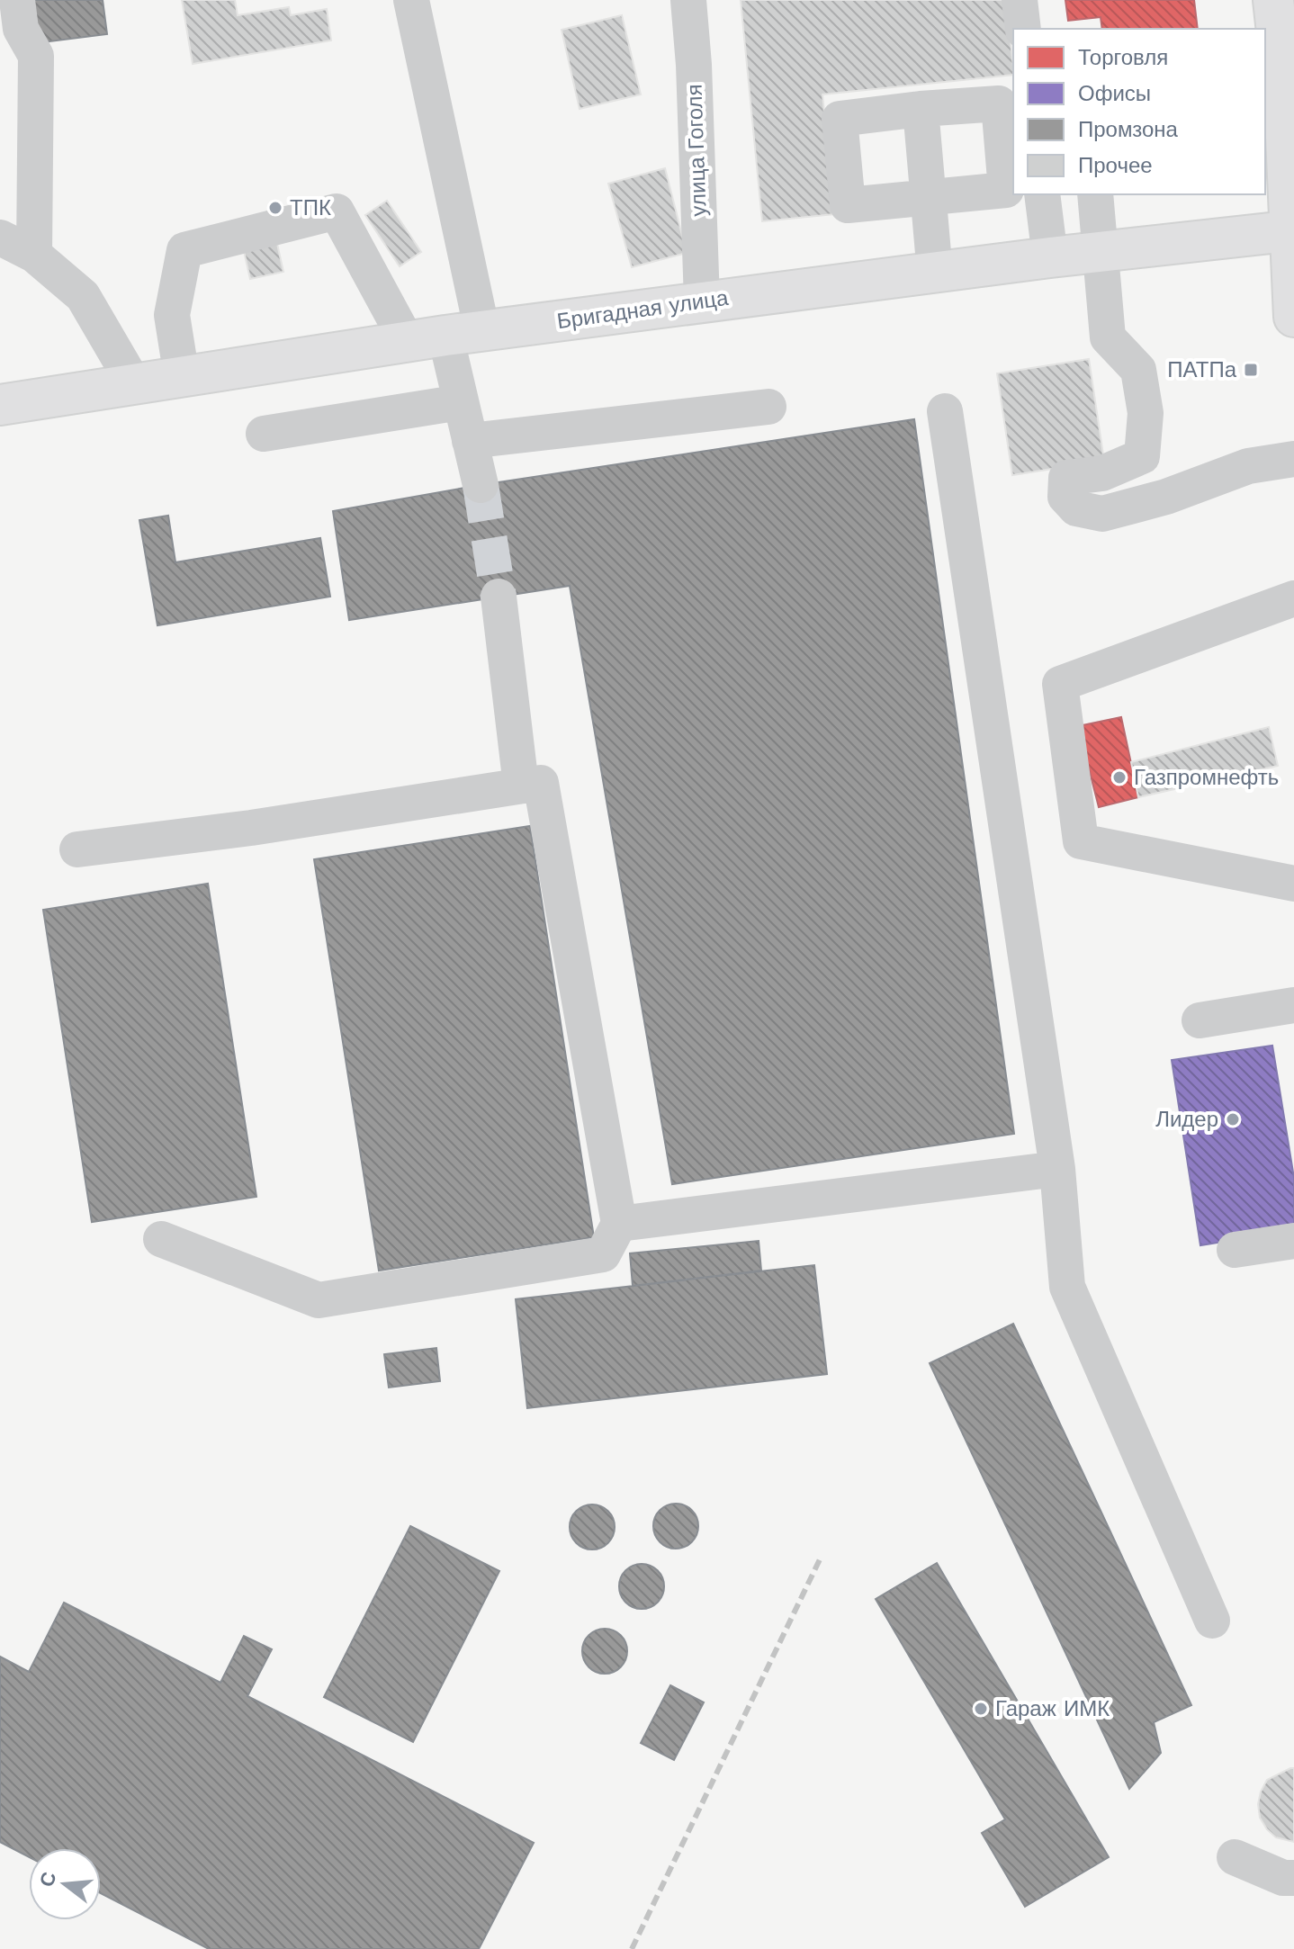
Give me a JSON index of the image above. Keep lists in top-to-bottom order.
{
  "streets": {
    "main road": ["Бригадная улица"],
    "street": ["улица Гоголя"]
  },
  "crossings": [
    ["улица Гоголя", "Бригадная улица"]
  ],
  "places": {
    "other": [
      "ТПК",
      "Газпромнефть",
      "Лидер",
      "Гараж ИМК"
    ],
    "transit": ["ПАТПа"]
  },
  "legend": [
    "Торговля",
    "Офисы",
    "Промзона",
    "Прочее"
  ],
  "north": "left"
}
